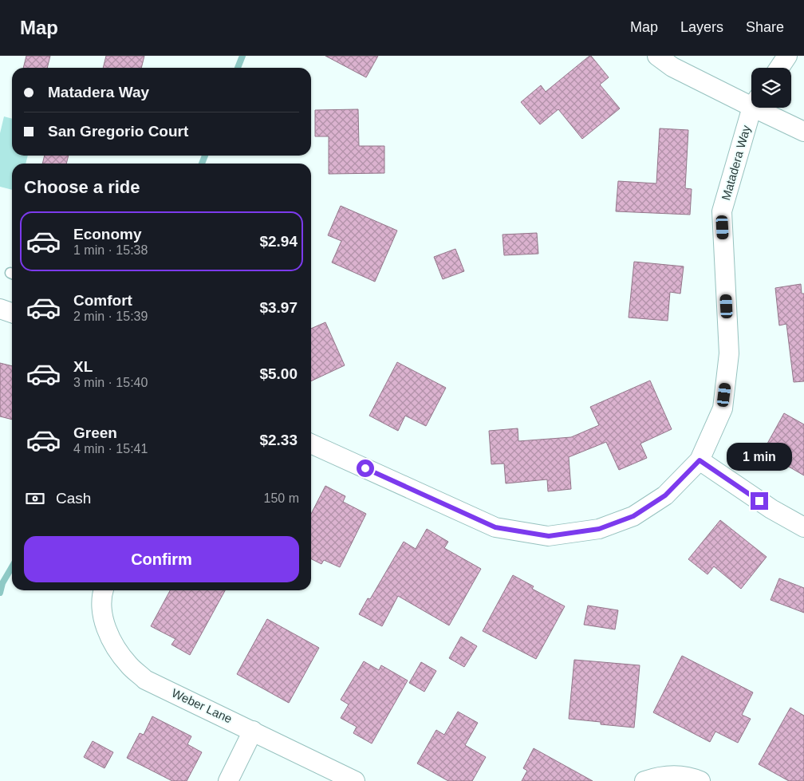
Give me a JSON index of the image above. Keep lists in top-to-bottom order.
{
  "streets": {
    "street": ["Matadera Way", "Weber Lane"]
  },
  "page": {
    "header": "Map",
    "nav": ["Map", "Layers", "Share"],
    "banner": ["Matadera Way", "San Gregorio Court"],
    "heading": "Choose a ride",
    "list": [
      {
        "name": "Economy",
        "note": "1 min · 15:38",
        "value": "$2.94"
      },
      {
        "name": "Comfort",
        "note": "2 min · 15:39",
        "value": "$3.97"
      },
      {
        "name": "XL",
        "note": "3 min · 15:40",
        "value": "$5.00"
      },
      {
        "name": "Green",
        "note": "4 min · 15:41",
        "value": "$2.33"
      }
    ],
    "bubble": "1 min",
    "pay": ["Cash", "150 m"],
    "buttons": "Confirm"
  }
}
